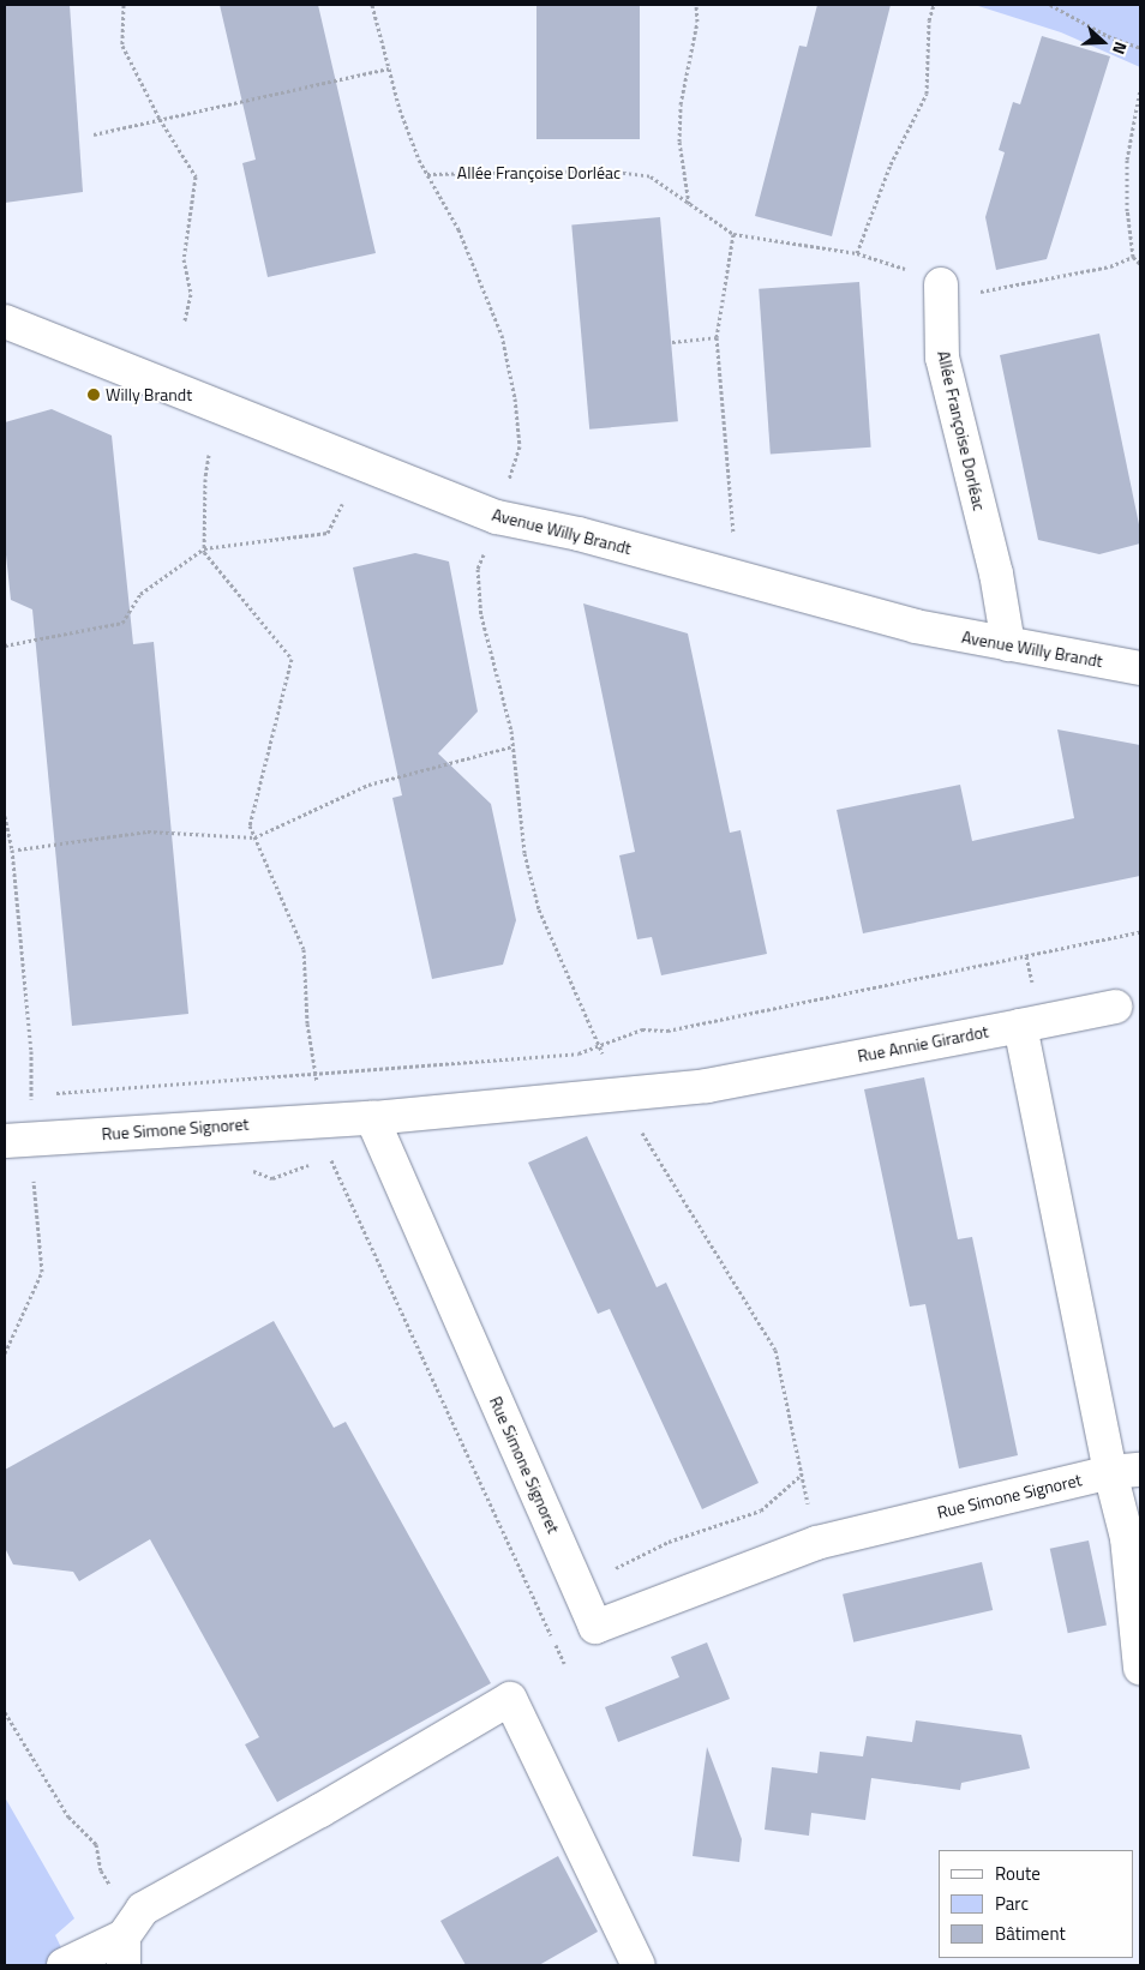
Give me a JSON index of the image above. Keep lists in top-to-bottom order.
{
  "streets": {
    "street": [
      "Allée Françoise Dorléac",
      "Avenue Willy Brandt",
      "Rue Annie Girardot",
      "Rue Simone Signoret"
    ]
  },
  "crossings": [
    ["Allée Françoise Dorléac", "Avenue Willy Brandt"],
    ["Rue Annie Girardot", "Rue Simone Signoret"]
  ],
  "places": ["Willy Brandt"],
  "legend": ["Route", "Parc", "Bâtiment"],
  "north": "right"
}
